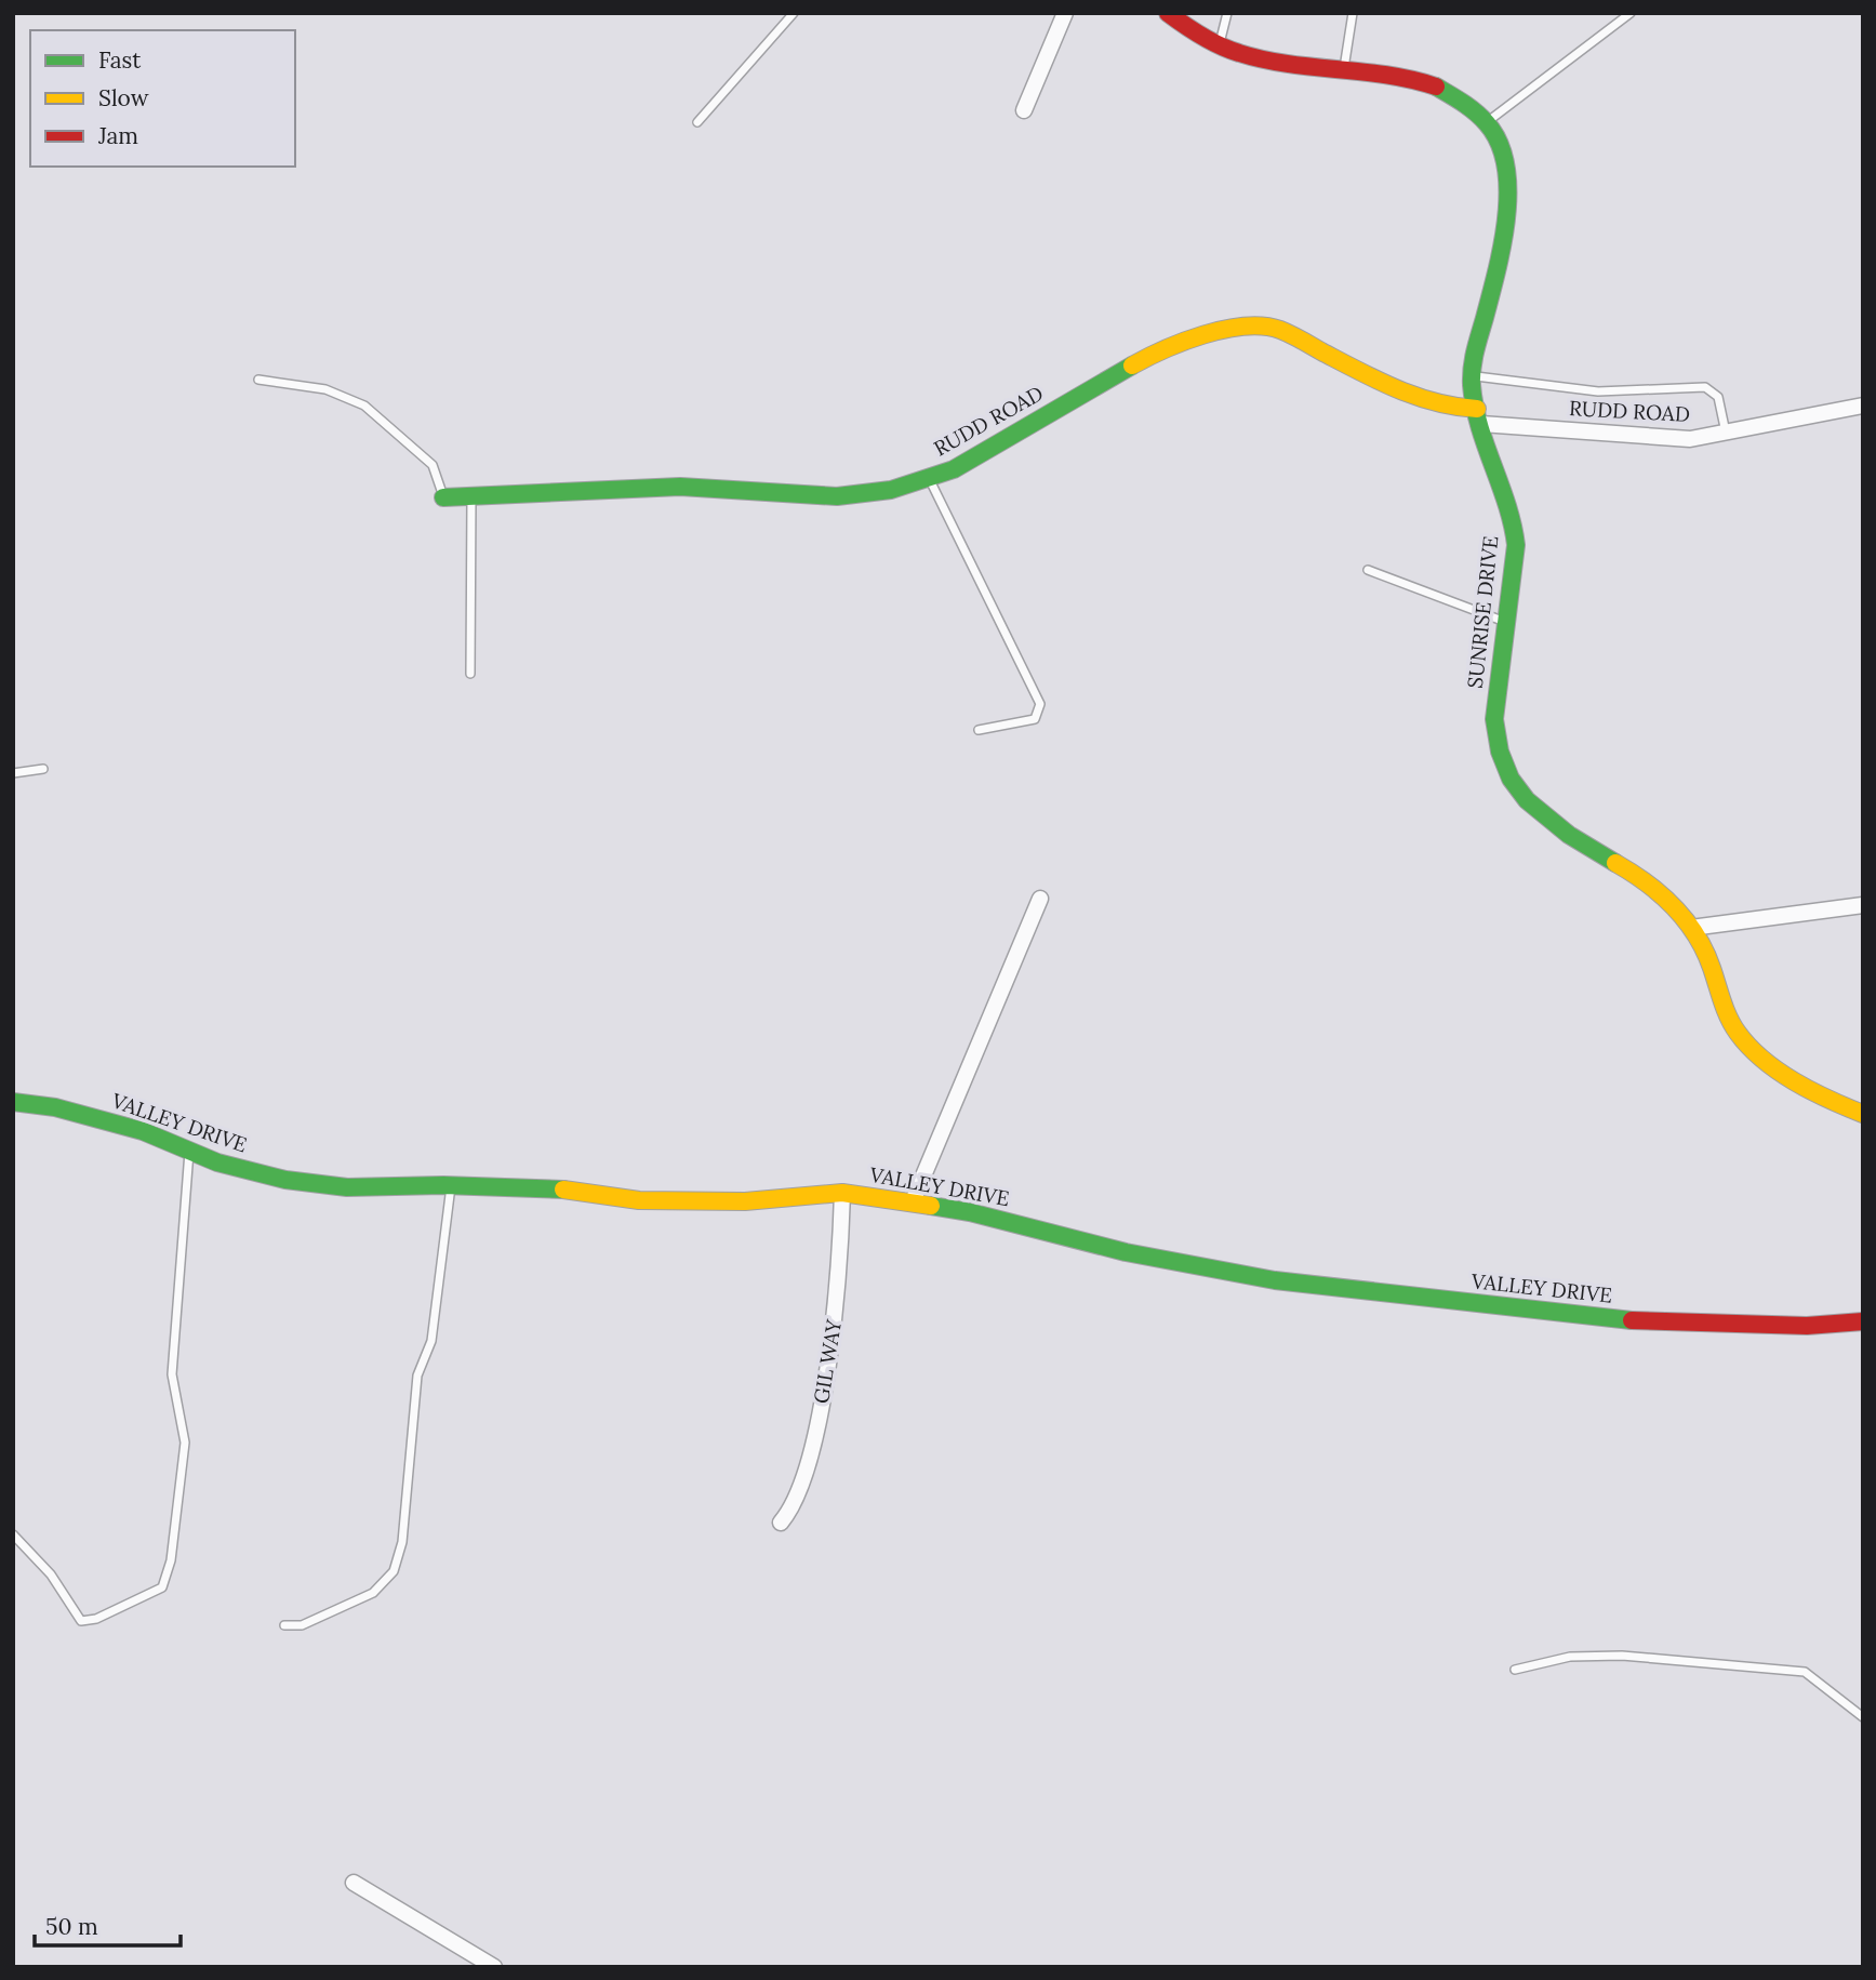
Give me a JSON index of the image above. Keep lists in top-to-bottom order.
{
  "streets": {
    "street": [
      "RUDD ROAD",
      "SUNRISE DRIVE",
      "VALLEY DRIVE",
      "GIL WAY"
    ]
  },
  "crossings": [
    ["RUDD ROAD", "SUNRISE DRIVE"],
    ["VALLEY DRIVE", "GIL WAY"]
  ],
  "legend": ["Fast", "Slow", "Jam"],
  "scale_bar": "50 m"
}
